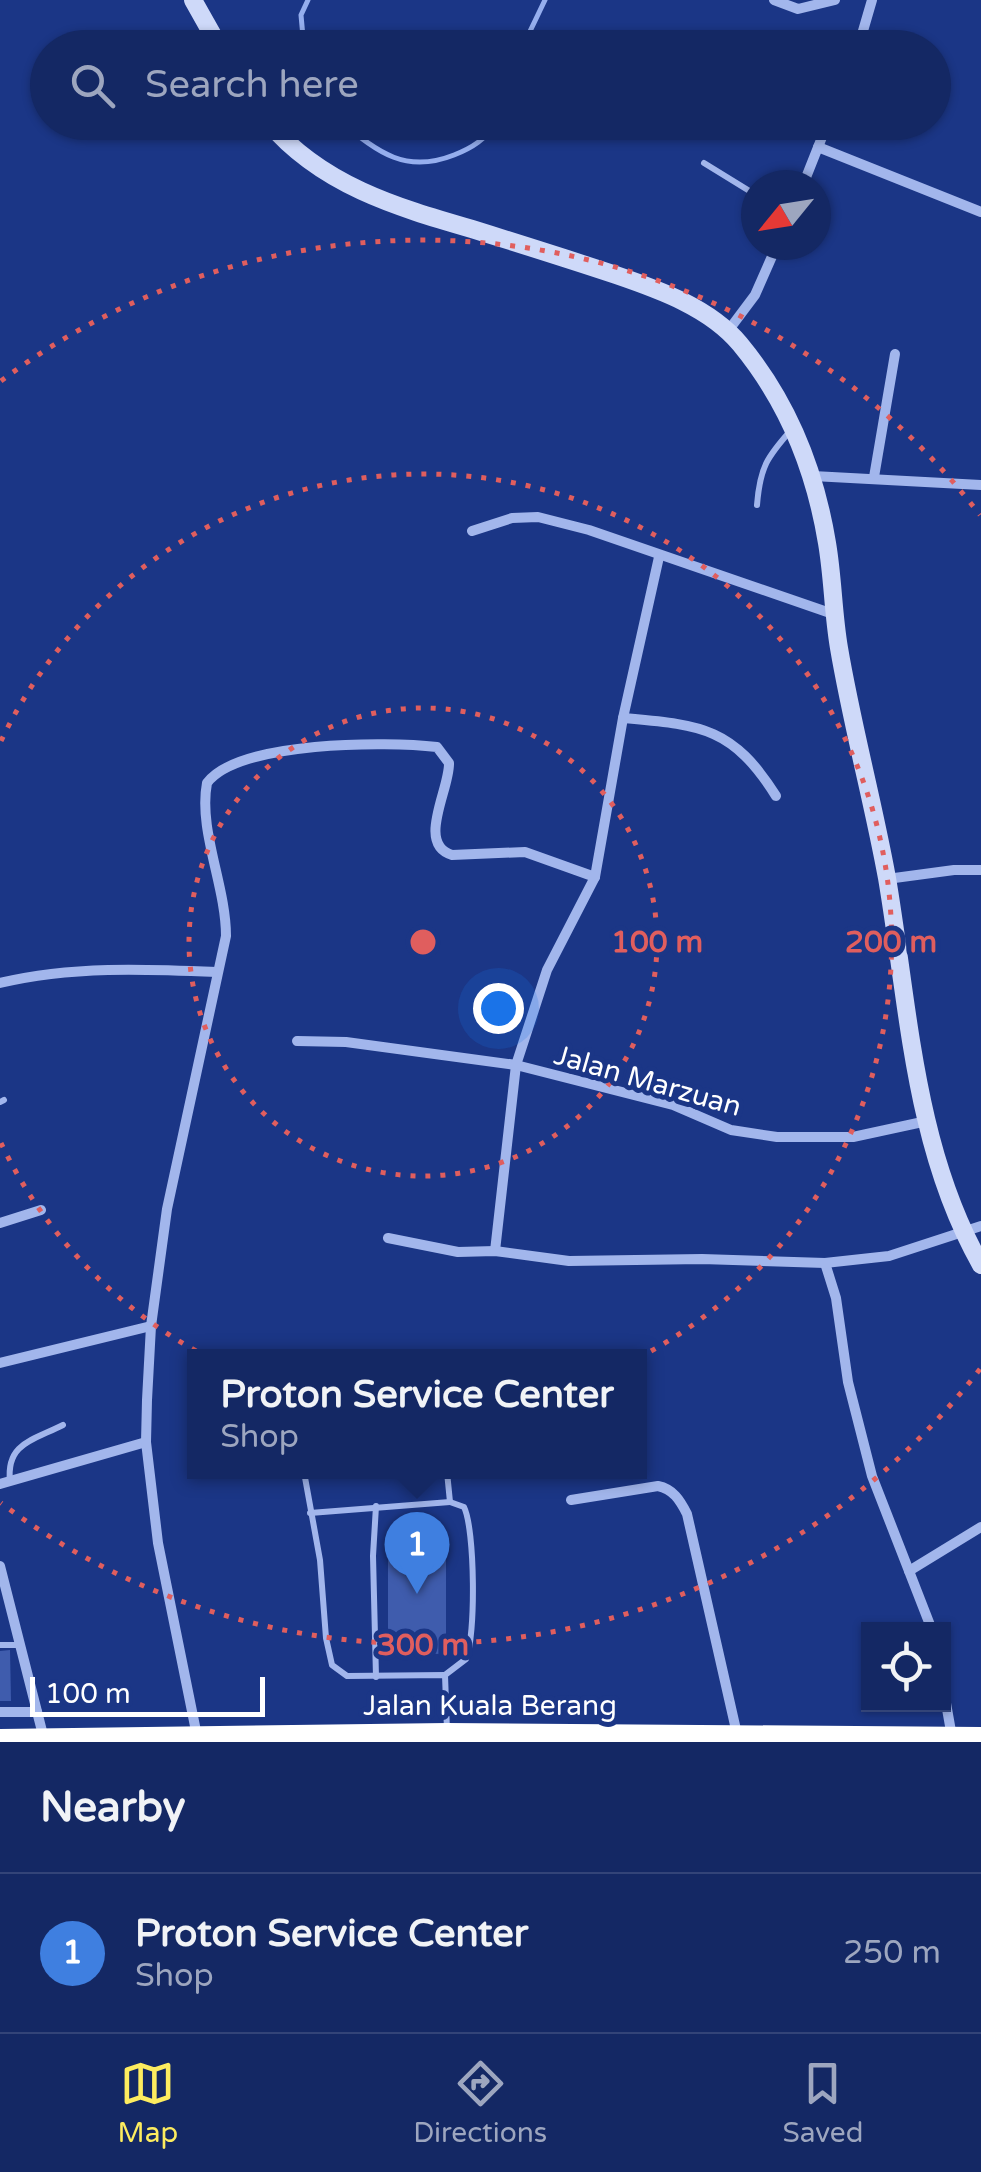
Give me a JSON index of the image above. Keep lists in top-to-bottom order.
{
  "streets": {
    "highway": ["Jalan Kuala Berang"],
    "street": ["Jalan Marzuan"]
  },
  "scale_bar": "100 m",
  "north": "bottom left",
  "page": {
    "search": "Search here",
    "popup": ["Proton Service Center", "Shop"],
    "pins": "1",
    "scale": "100 m",
    "heading": "Nearby",
    "list": [
      {
        "mark": "1",
        "name": "Proton Service Center",
        "note": "Shop",
        "value": "250 m"
      }
    ],
    "nav": ["Map", "Directions", "Saved"]
  },
  "rings": ["100 m", "200 m", "300 m"]
}
